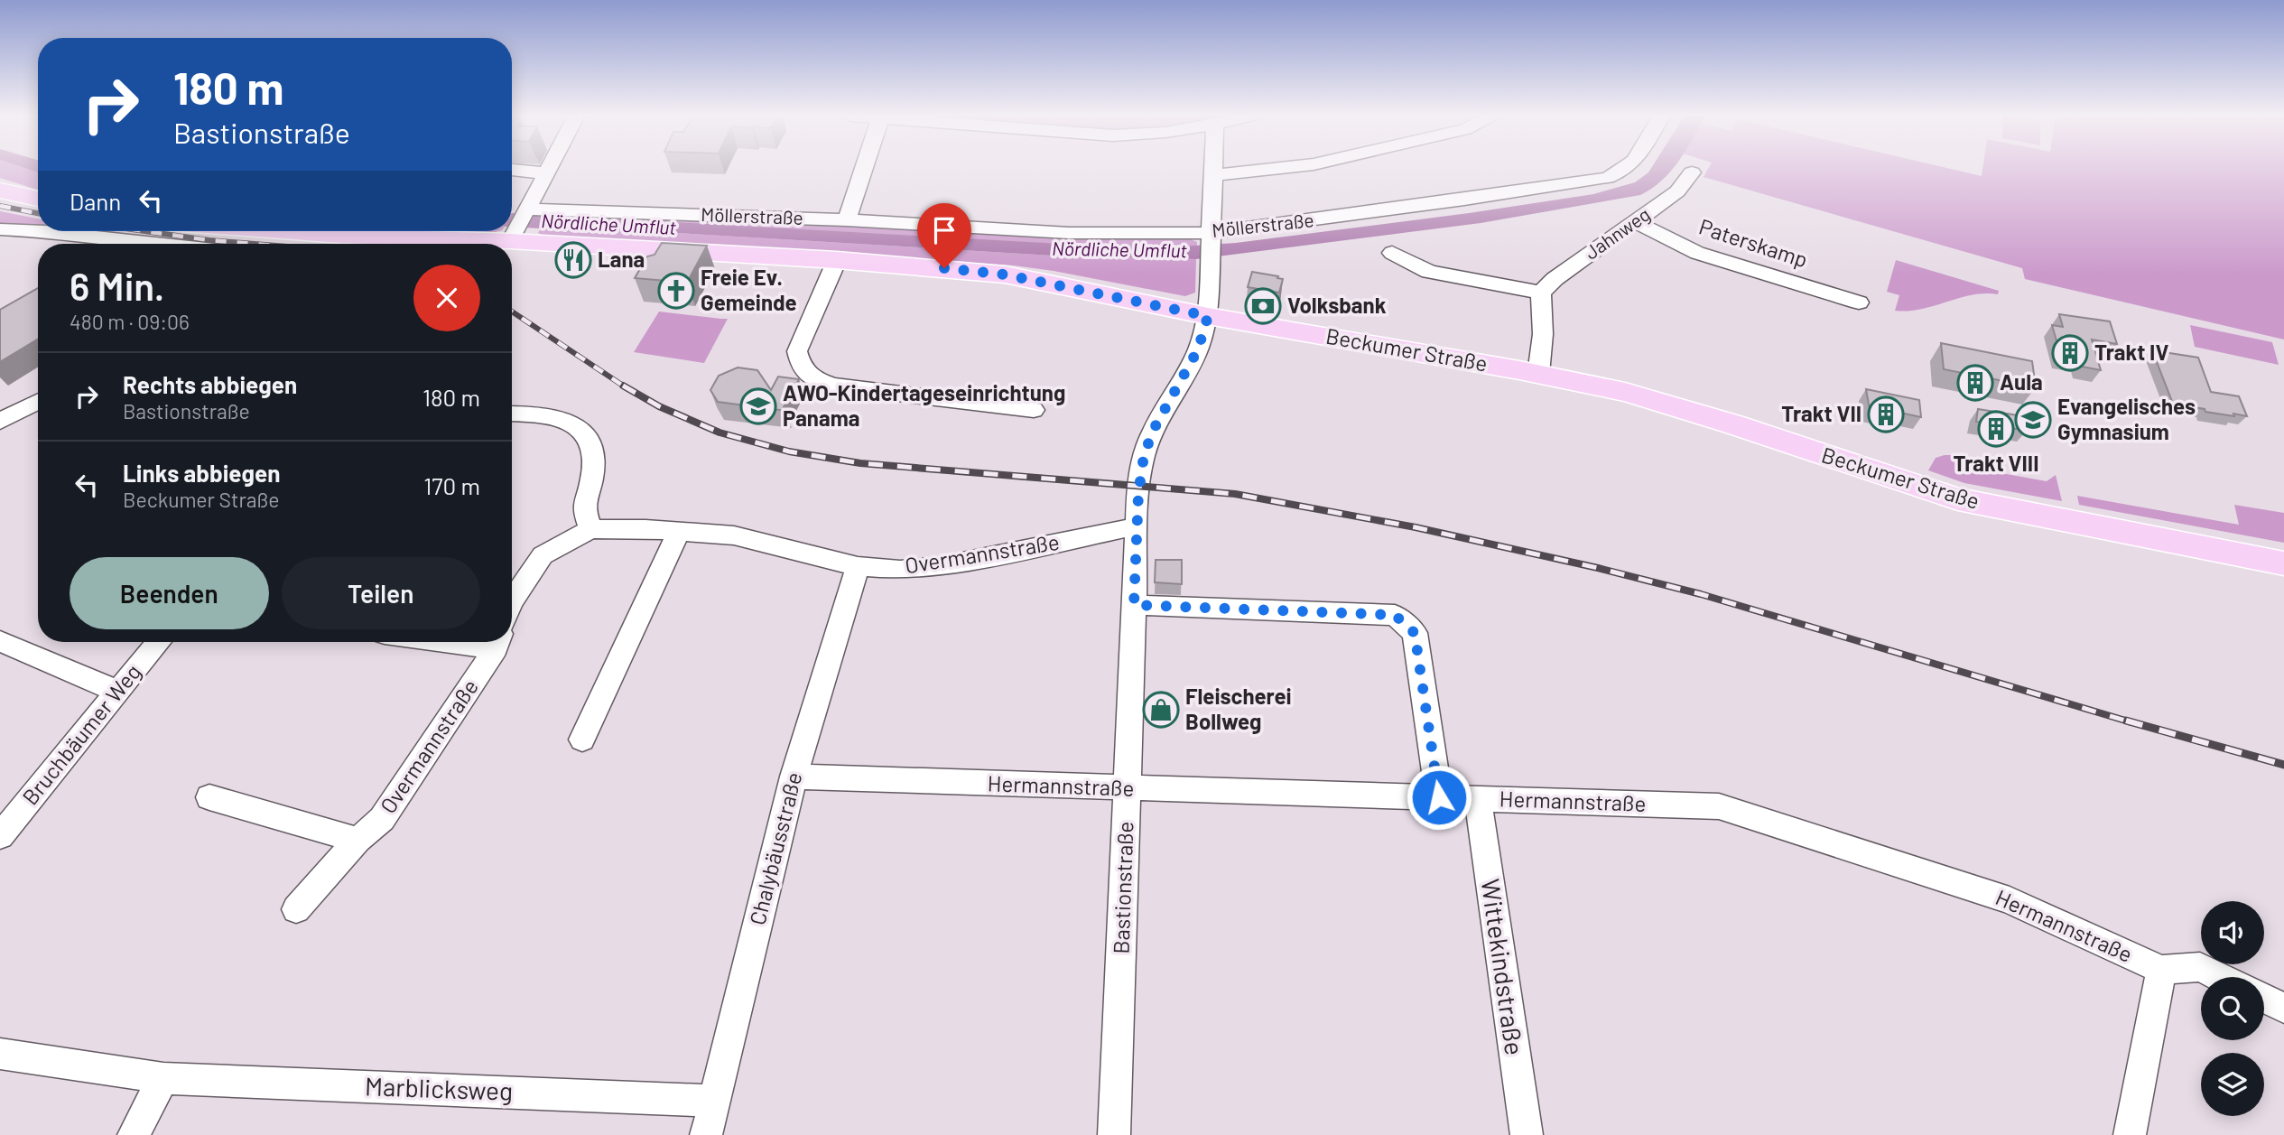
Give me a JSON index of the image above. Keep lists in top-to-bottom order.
{
  "streets": {
    "main road": ["Beckumer Straße"],
    "street": [
      "Möllerstraße",
      "Jahnweg",
      "Paterskamp",
      "Overmannstraße",
      "Bruchbäumer Weg",
      "Hermannstraße",
      "Chalybäusstraße",
      "Bastionstraße",
      "Wittekindstraße",
      "Marblicksweg"
    ]
  },
  "crossings": [
    ["Möllerstraße", "Beckumer Straße"],
    ["Möllerstraße", "Bastionstraße"],
    ["Jahnweg", "Paterskamp"],
    ["Beckumer Straße", "Bastionstraße"],
    ["Overmannstraße", "Chalybäusstraße"],
    ["Overmannstraße", "Bastionstraße"],
    ["Hermannstraße", "Chalybäusstraße"],
    ["Hermannstraße", "Bastionstraße"],
    ["Hermannstraße", "Wittekindstraße"],
    ["Chalybäusstraße", "Marblicksweg"]
  ],
  "water": ["Nördliche Umflut"],
  "places": {
    "restaurant": ["Lana"],
    "church": ["Freie Ev. Gemeinde"],
    "bank": ["Volksbank"],
    "building": [
      "Trakt IV",
      "Aula",
      "Trakt VII",
      "Trakt VIII"
    ],
    "school or university": ["AWO-Kindertageseinrichtung Panama", "Evangelisches Gymnasium"],
    "shop": ["Fleischerei Bollweg"]
  },
  "page": {
    "turn": ["180 m", "Bastionstraße"],
    "then": "Dann",
    "heading": ["6 Min.", "480 m · 09:06"],
    "list": [
      {
        "name": "Rechts abbiegen",
        "note": "Bastionstraße",
        "value": "180 m"
      },
      {
        "name": "Links abbiegen",
        "note": "Beckumer Straße",
        "value": "170 m"
      }
    ],
    "buttons": ["Beenden", "Teilen"]
  }
}
